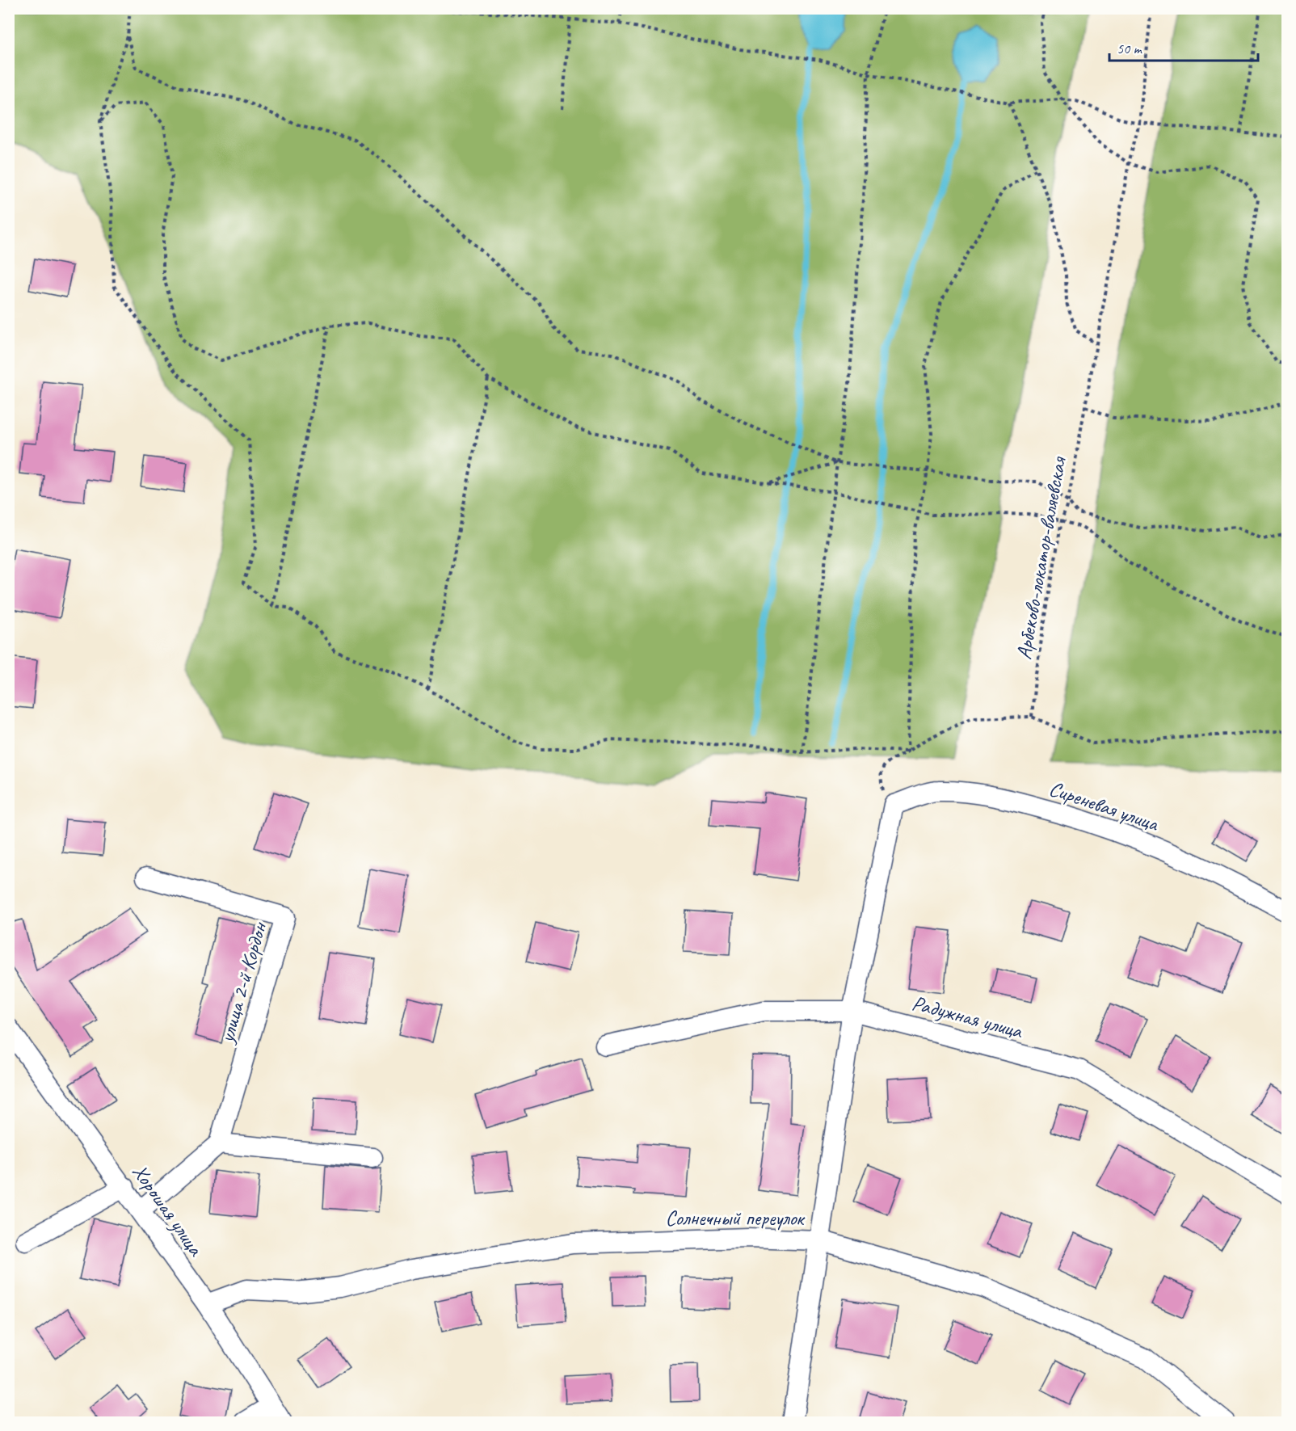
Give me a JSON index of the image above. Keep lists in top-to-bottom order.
{
  "streets": {
    "street": [
      "Сиреневая улица",
      "улица 2-й Кордон",
      "Радужная улица",
      "Хорошая улица",
      "Солнечный переулок"
    ],
    "path": ["Арбеково-локатор-валяевская"]
  },
  "crossings": [
    ["Хорошая улица", "Солнечный переулок"]
  ],
  "scale_bar": "50 m"
}
